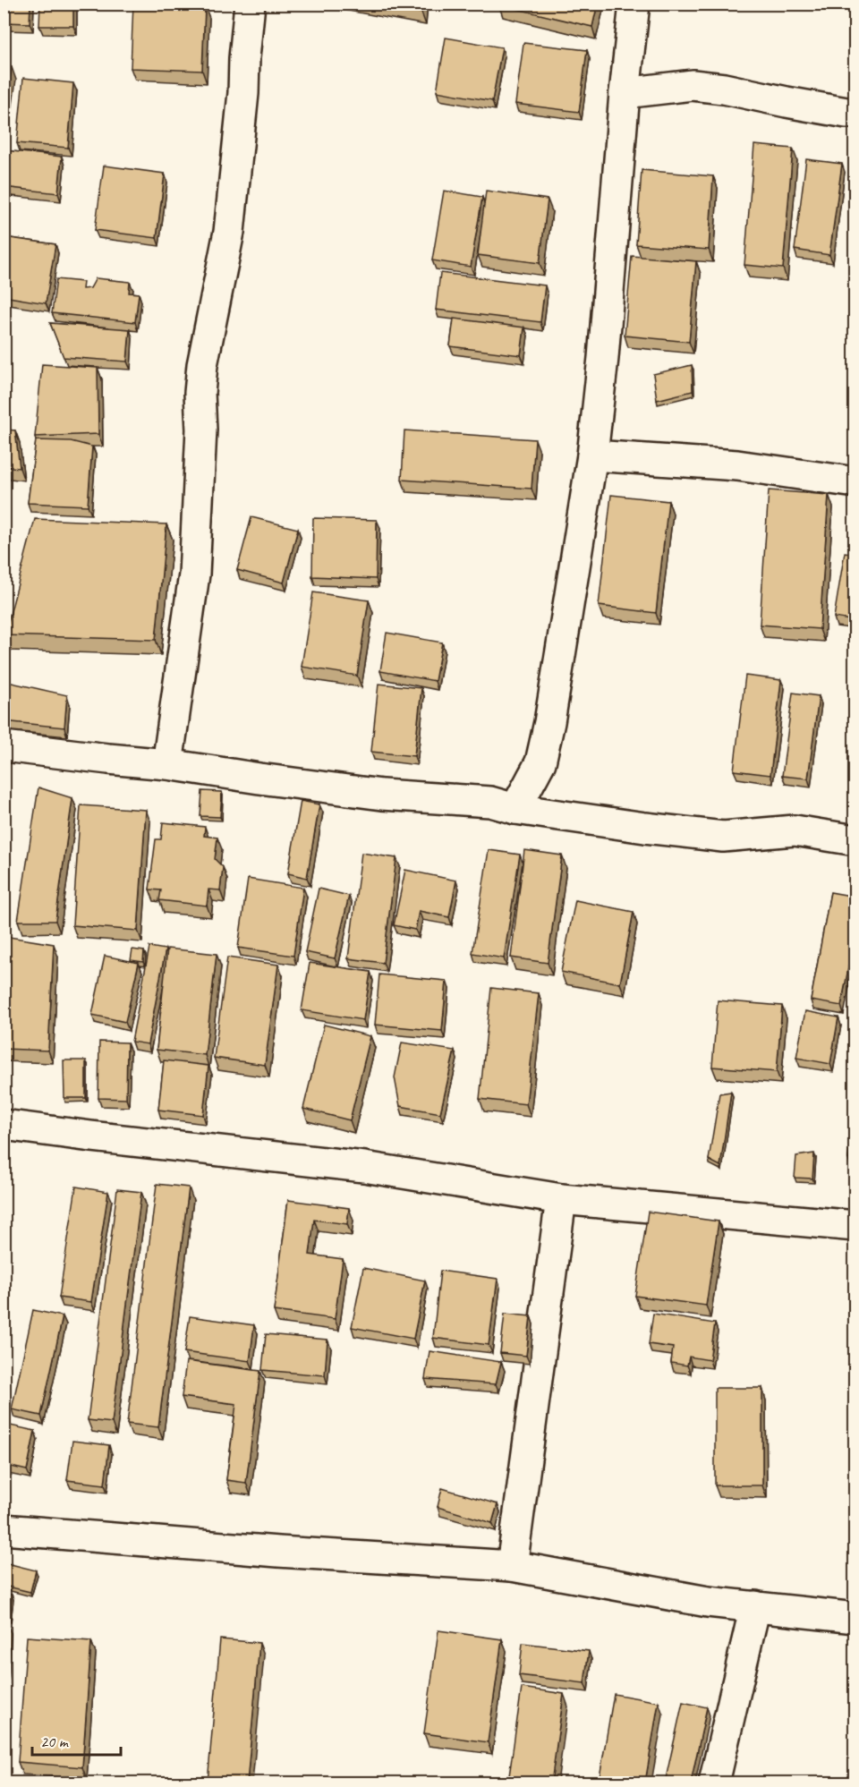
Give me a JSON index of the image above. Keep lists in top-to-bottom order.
{
  "scale_bar": "20 m"
}
